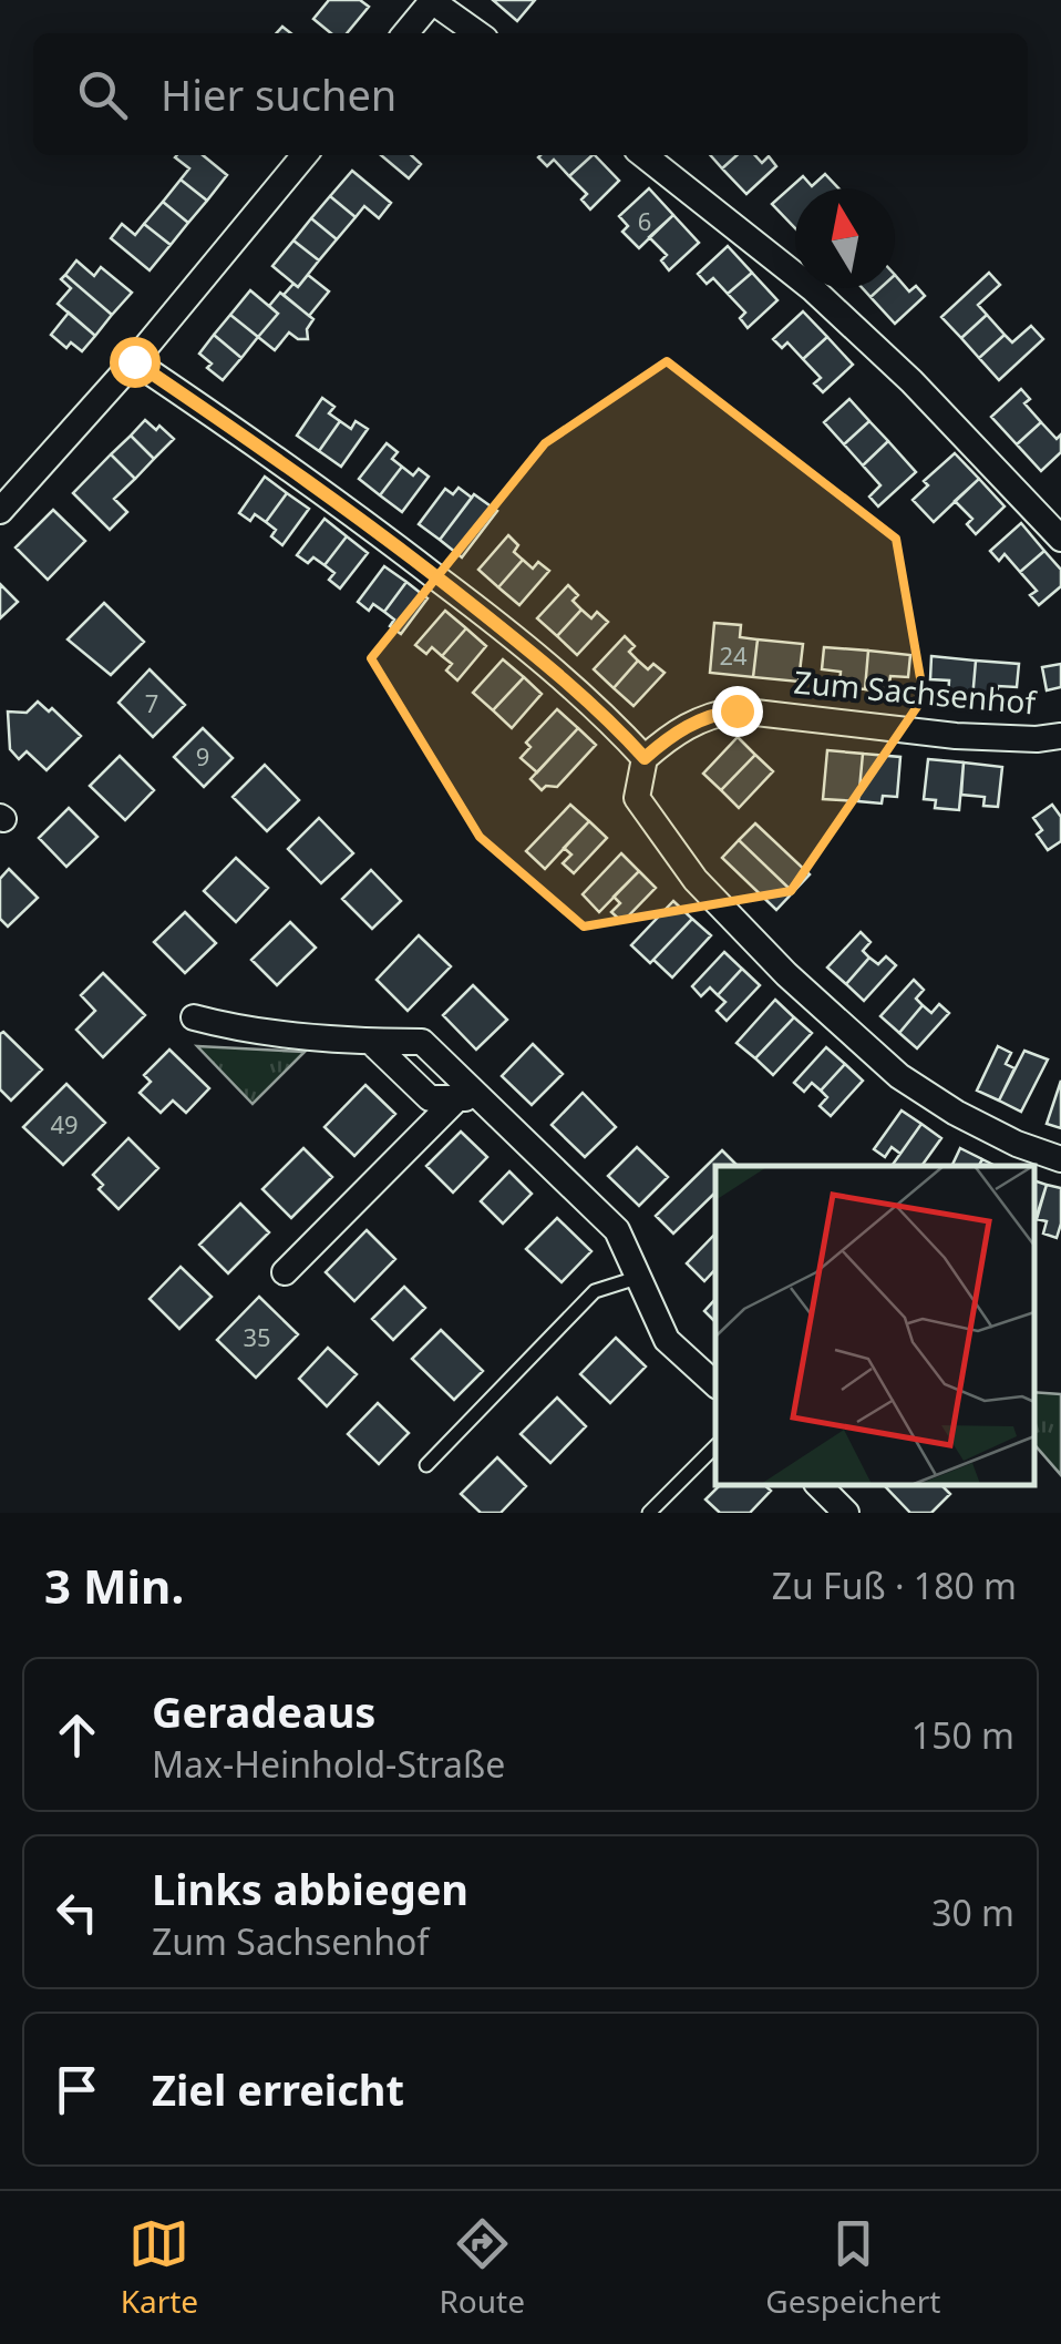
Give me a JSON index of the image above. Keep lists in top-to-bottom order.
{
  "streets": {
    "street": ["Zum Sachsenhof"]
  },
  "house_numbers": [
    "6",
    "24",
    "7",
    "9",
    "49",
    "35"
  ],
  "north": "top",
  "page": {
    "search": "Hier suchen",
    "heading": ["3 Min.", "Zu Fuß · 180 m"],
    "list": [
      ["Geradeaus", "Max-Heinhold-Straße", "150 m"],
      ["Links abbiegen", "Zum Sachsenhof", "30 m"],
      "Ziel erreicht"
    ],
    "nav": ["Karte", "Route", "Gespeichert"]
  }
}
